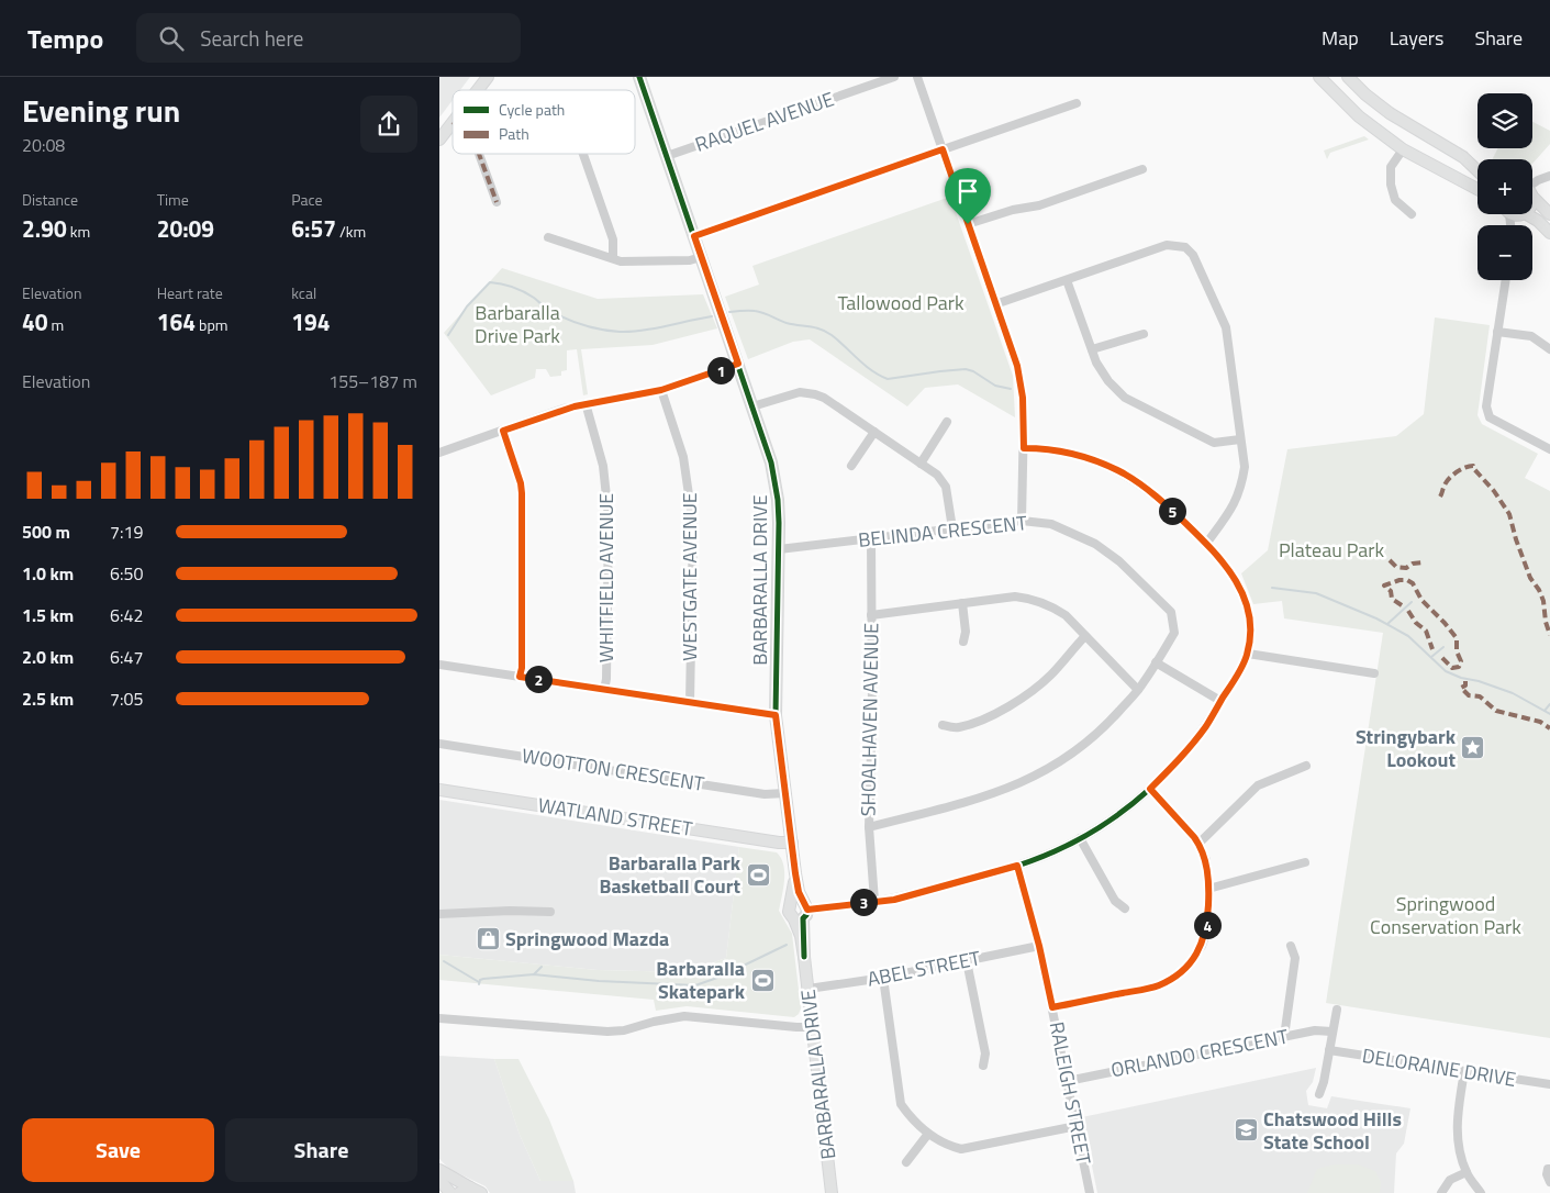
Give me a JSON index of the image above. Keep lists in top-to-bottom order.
{
  "streets": {
    "street": [
      "RAQUEL AVENUE",
      "BELINDA CRESCENT",
      "WESTGATE AVENUE",
      "WHITFIELD AVENUE",
      "BARBARALLA DRIVE",
      "SHOALHAVEN AVENUE",
      "WOOTTON CRESCENT",
      "WATLAND STREET",
      "ABEL STREET",
      "ORLANDO CRESCENT",
      "DELORAINE DRIVE",
      "RALEIGH STREET"
    ]
  },
  "crossings": [
    ["RAQUEL AVENUE", "BARBARALLA DRIVE"],
    ["BELINDA CRESCENT", "BARBARALLA DRIVE"],
    ["BELINDA CRESCENT", "SHOALHAVEN AVENUE"],
    ["BARBARALLA DRIVE", "WOOTTON CRESCENT"],
    ["BARBARALLA DRIVE", "WATLAND STREET"],
    ["BARBARALLA DRIVE", "ABEL STREET"],
    ["ABEL STREET", "RALEIGH STREET"],
    ["ORLANDO CRESCENT", "RALEIGH STREET"]
  ],
  "parks": [
    "Tallowood Park",
    "Barbaralla Drive Park",
    "Plateau Park",
    "Springwood Conservation Park"
  ],
  "places": {
    "place": ["Stringybark Lookout"],
    "sports": ["Barbaralla Park Basketball Court", "Barbaralla Skatepark"],
    "shop": ["Springwood Mazda"],
    "school or university": ["Chatswood Hills State School"]
  },
  "legend": ["Cycle path", "Path"],
  "page": {
    "header": "Tempo",
    "search": "Search here",
    "nav": ["Map", "Layers", "Share"],
    "heading": ["Evening run", "20:08"],
    "map_buttons": ["+", "−"],
    "stats": [
      ["Distance", "2.90 km"],
      ["Time", "20:09"],
      ["Pace", "6:57 /km"],
      ["Elevation", "40 m"],
      ["Heart rate", "164 bpm"],
      ["kcal", "194"]
    ],
    "chart": ["Elevation", "155–187 m"],
    "pins": [
      "1",
      "5",
      "2",
      "3",
      "4"
    ],
    "list": [
      {
        "name": "500 m",
        "note": "7:19"
      },
      {
        "name": "1.0 km",
        "note": "6:50"
      },
      {
        "name": "1.5 km",
        "note": "6:42"
      },
      {
        "name": "2.0 km",
        "note": "6:47"
      },
      {
        "name": "2.5 km",
        "note": "7:05"
      }
    ],
    "buttons": ["Save", "Share"]
  }
}
